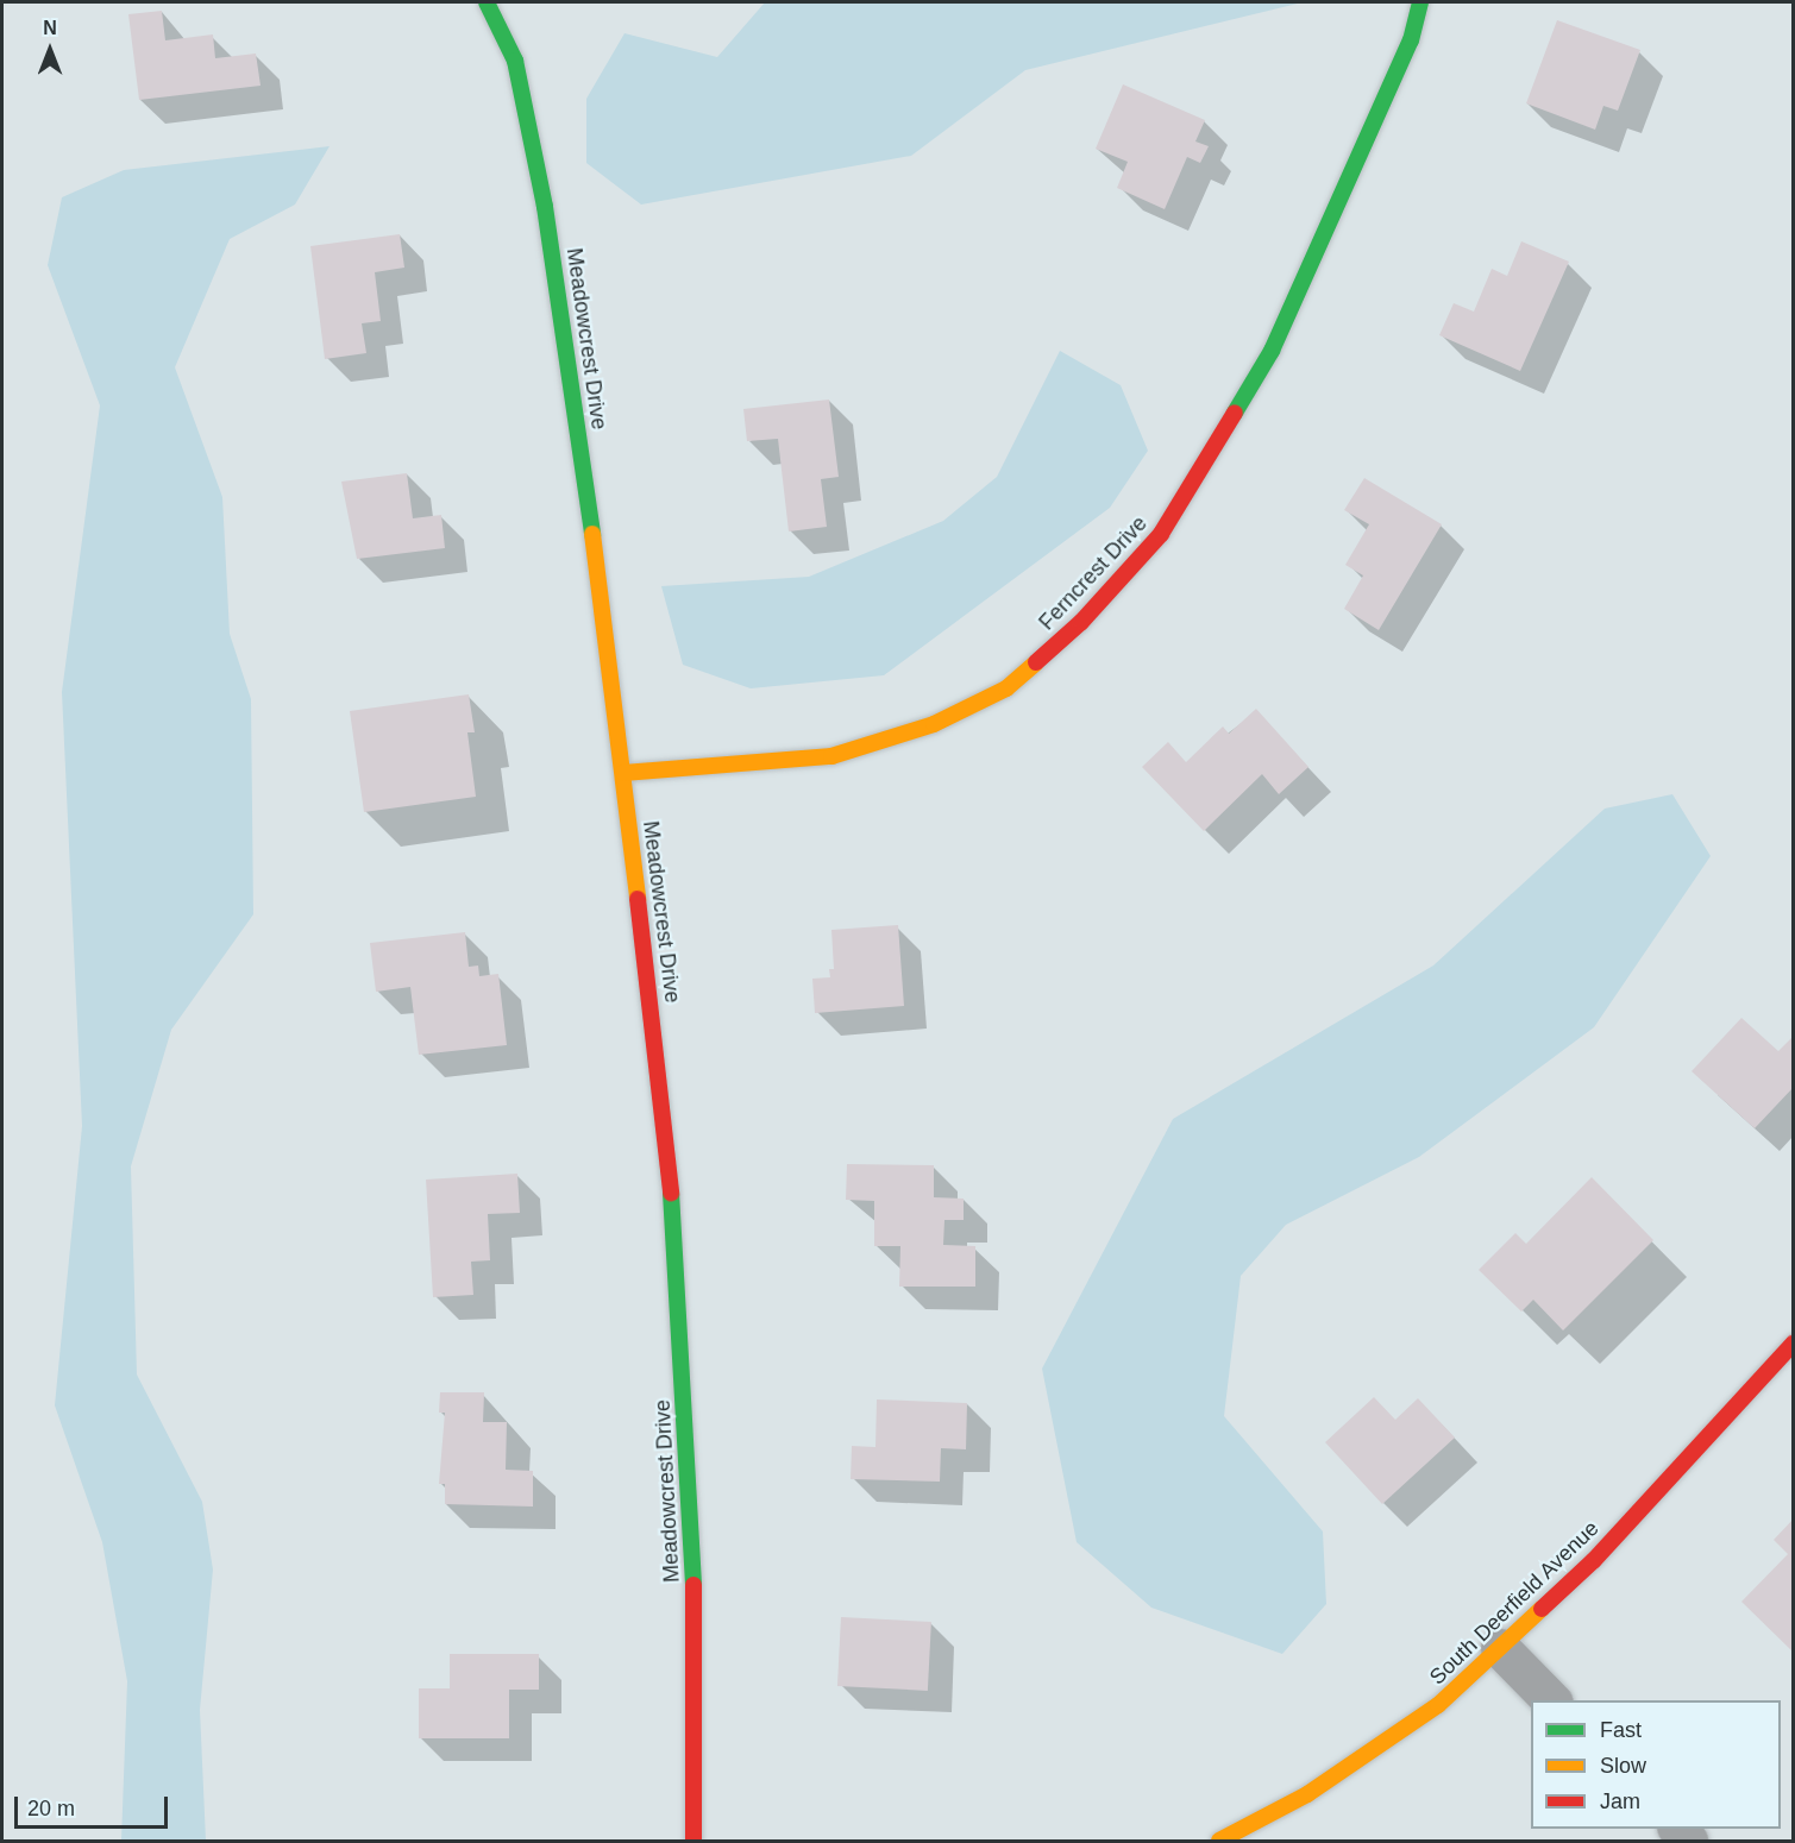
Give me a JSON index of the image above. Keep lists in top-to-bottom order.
{
  "streets": {
    "street": ["Meadowcrest Drive", "Ferncrest Drive", "South Deerfield Avenue"]
  },
  "crossings": [
    ["Meadowcrest Drive", "Ferncrest Drive"]
  ],
  "legend": ["Fast", "Slow", "Jam"],
  "scale_bar": "20 m",
  "north": "top"
}
